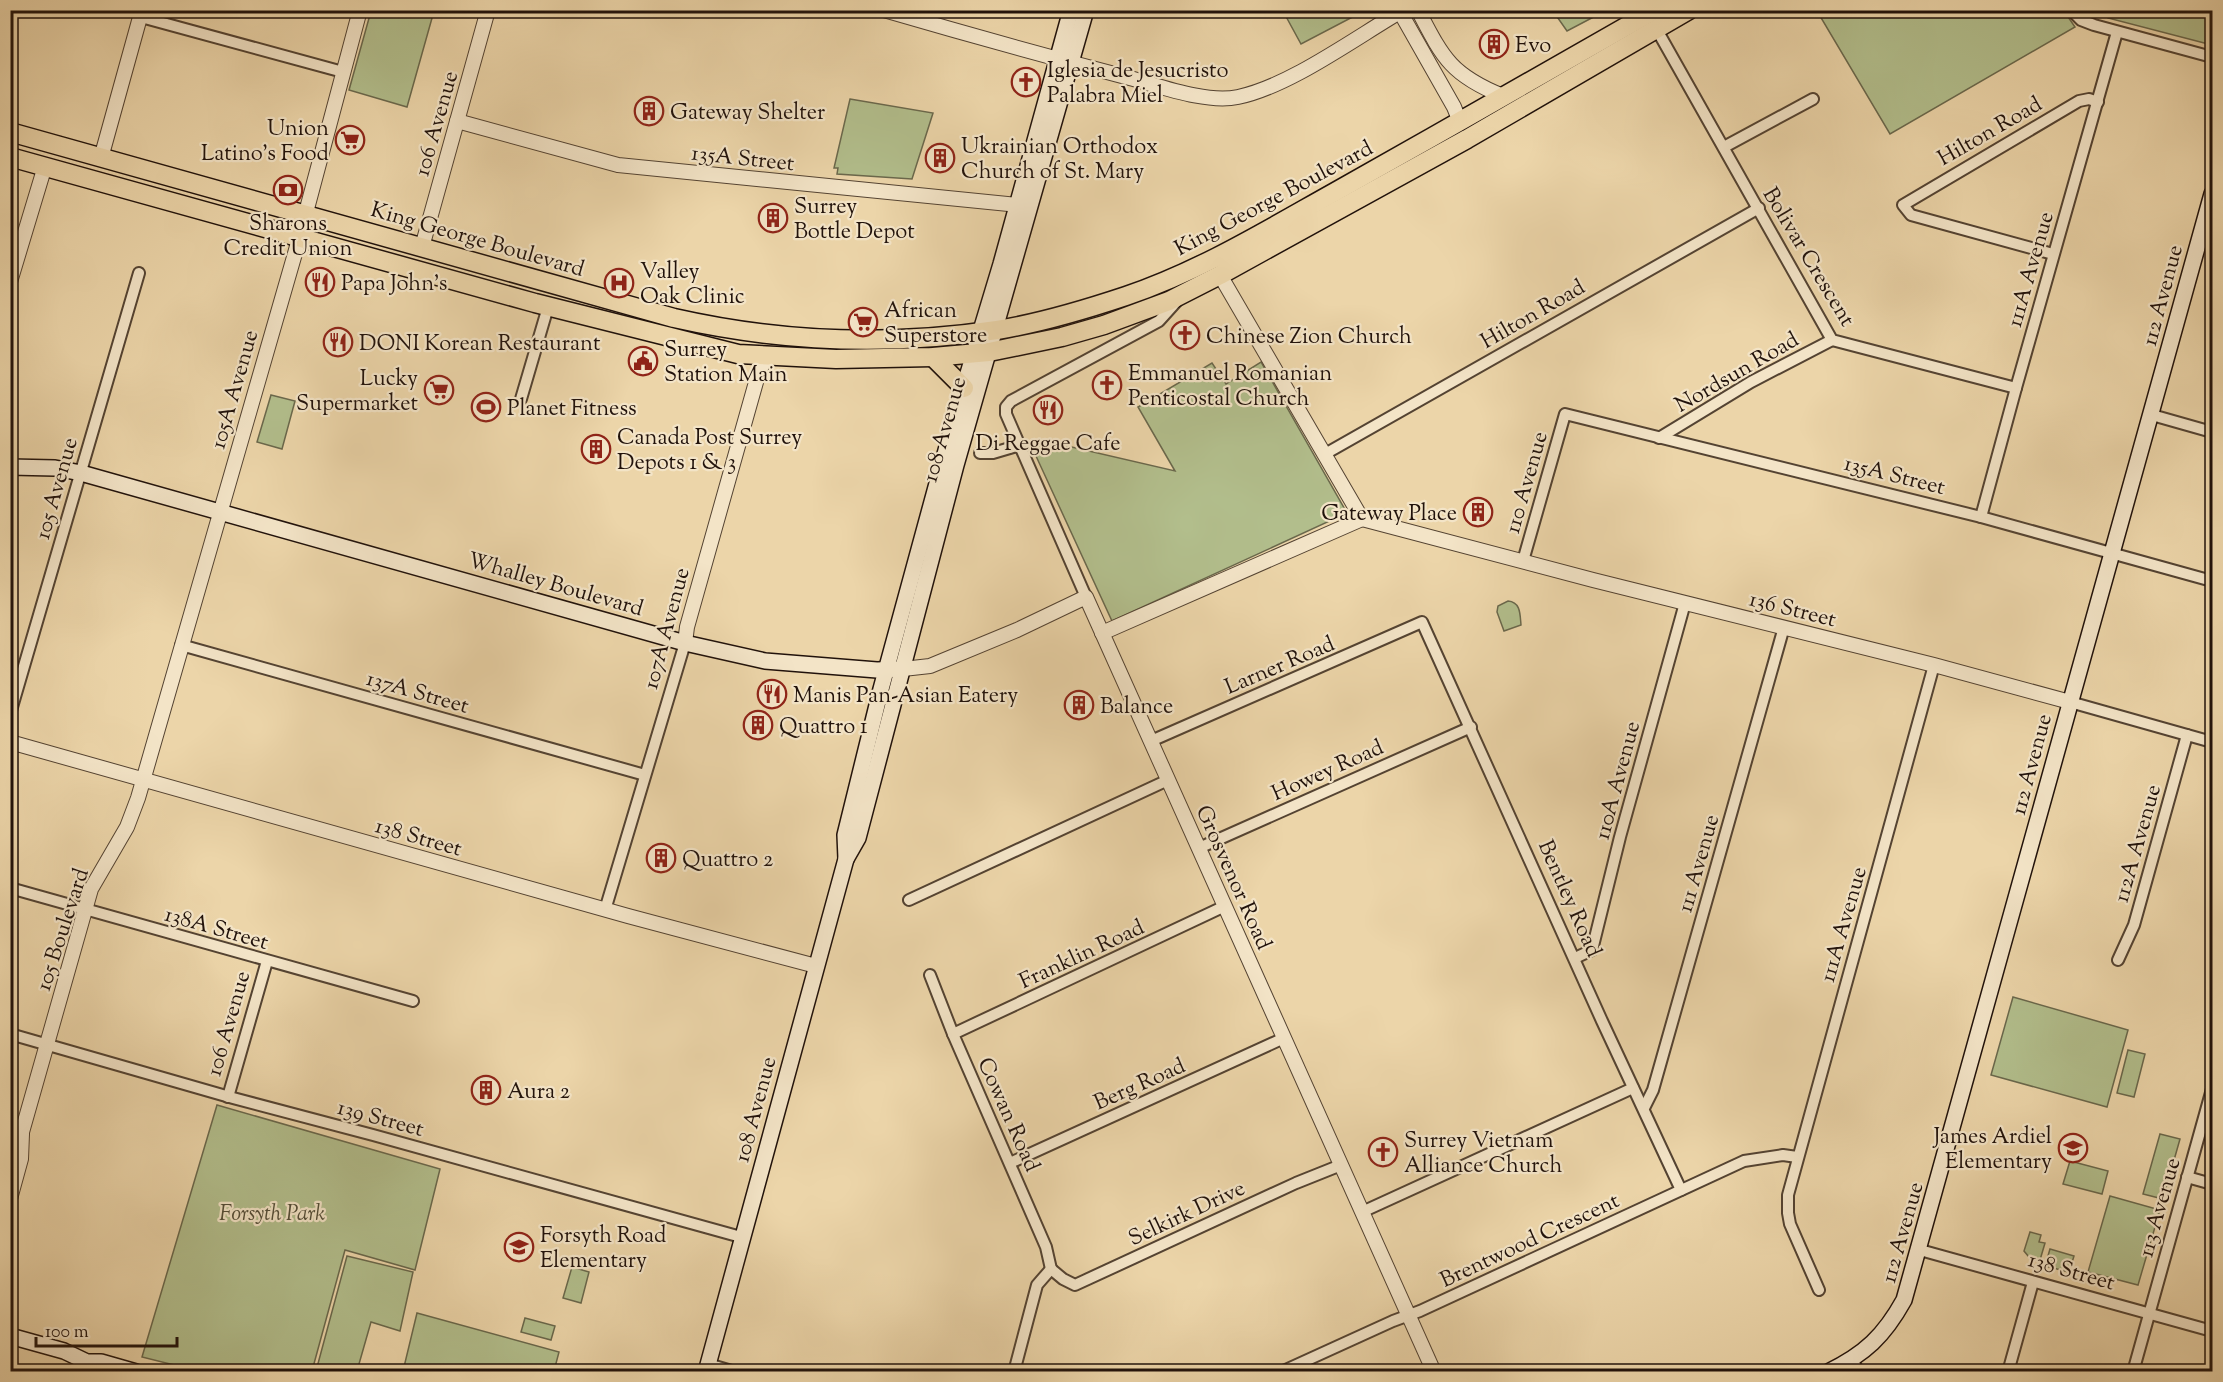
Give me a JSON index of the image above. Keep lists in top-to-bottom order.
{
  "streets": {
    "main road": [
      "King George Boulevard",
      "112 Avenue",
      "108 Avenue",
      "Whalley Boulevard"
    ],
    "street": [
      "106 Avenue",
      "Hilton Road",
      "135A Street",
      "Bolivar Crescent",
      "111A Avenue",
      "Nordsun Road",
      "105A Avenue",
      "110 Avenue",
      "105 Avenue",
      "136 Street",
      "107A Avenue",
      "Larner Road",
      "137A Street",
      "Howey Road",
      "110A Avenue",
      "138 Street",
      "112A Avenue",
      "111 Avenue",
      "Grosvenor Road",
      "Bentley Road",
      "138A Street",
      "105 Boulevard",
      "Franklin Road",
      "Berg Road",
      "Cowan Road",
      "139 Street",
      "113 Avenue",
      "Selkirk Drive",
      "Brentwood Crescent"
    ]
  },
  "crossings": [
    ["106 Avenue", "135A Street"],
    ["106 Avenue", "King George Boulevard"],
    ["106 Avenue", "138A Street"],
    ["106 Avenue", "139 Street"],
    ["Hilton Road", "Bolivar Crescent"],
    ["Hilton Road", "111A Avenue"],
    ["135A Street", "111A Avenue"],
    ["135A Street", "112 Avenue"],
    ["135A Street", "Nordsun Road"],
    ["135A Street", "108 Avenue"],
    ["135A Street", "110 Avenue"],
    ["King George Boulevard", "Bolivar Crescent"],
    ["King George Boulevard", "105A Avenue"],
    ["King George Boulevard", "108 Avenue"],
    ["King George Boulevard", "107A Avenue"],
    ["King George Boulevard", "Grosvenor Road"],
    ["Bolivar Crescent", "111A Avenue"],
    ["Bolivar Crescent", "Nordsun Road"],
    ["111A Avenue", "136 Street"],
    ["111A Avenue", "Brentwood Crescent"],
    ["112 Avenue", "136 Street"],
    ["112 Avenue", "138 Street"],
    ["105A Avenue", "Whalley Boulevard"],
    ["105A Avenue", "137A Street"],
    ["105A Avenue", "138 Street"],
    ["105A Avenue", "105 Boulevard"],
    ["108 Avenue", "Whalley Boulevard"],
    ["108 Avenue", "138 Street"],
    ["108 Avenue", "139 Street"],
    ["110 Avenue", "136 Street"],
    ["105 Avenue", "Whalley Boulevard"],
    ["Whalley Boulevard", "107A Avenue"],
    ["Whalley Boulevard", "Grosvenor Road"],
    ["136 Street", "110A Avenue"],
    ["136 Street", "112A Avenue"],
    ["136 Street", "111 Avenue"],
    ["107A Avenue", "137A Street"],
    ["107A Avenue", "138 Street"],
    ["Larner Road", "Grosvenor Road"],
    ["Larner Road", "Bentley Road"],
    ["Howey Road", "Grosvenor Road"],
    ["Howey Road", "Bentley Road"],
    ["110A Avenue", "Bentley Road"],
    ["138 Street", "105 Boulevard"],
    ["138 Street", "113 Avenue"],
    ["111 Avenue", "Bentley Road"],
    ["Grosvenor Road", "Franklin Road"],
    ["Grosvenor Road", "Berg Road"],
    ["Grosvenor Road", "Selkirk Drive"],
    ["Grosvenor Road", "Brentwood Crescent"],
    ["Bentley Road", "Brentwood Crescent"],
    ["138A Street", "105 Boulevard"],
    ["105 Boulevard", "139 Street"],
    ["Franklin Road", "Cowan Road"],
    ["Berg Road", "Cowan Road"],
    ["Cowan Road", "Selkirk Drive"]
  ],
  "parks": ["Forsyth Park"],
  "places": {
    "building": [
      "Evo",
      "Gateway Shelter",
      "Ukrainian Orthodox Church of St. Mary",
      "Surrey Bottle Depot",
      "Canada Post Surrey Depots 1 & 3",
      "Gateway Place",
      "Balance",
      "Quattro 1",
      "Quattro 2",
      "Aura 2"
    ],
    "church": [
      "Iglesia de Jesucristo Palabra Miel",
      "Chinese Zion Church",
      "Emmanuel Romanian Penticostal Church",
      "Surrey Vietnam Alliance Church"
    ],
    "supermarket": ["Union Latino's Food", "African Superstore", "Lucky Supermarket"],
    "bank": ["Sharons Credit Union"],
    "restaurant": [
      "Papa John's",
      "DONI Korean Restaurant",
      "Di Reggae Cafe",
      "Manis Pan-Asian Eatery"
    ],
    "hospital": ["Valley Oak Clinic"],
    "public building": ["Surrey Station Main"],
    "sports": ["Planet Fitness"],
    "school or university": ["James Ardiel Elementary", "Forsyth Road Elementary"]
  },
  "scale_bar": "100 m"
}
